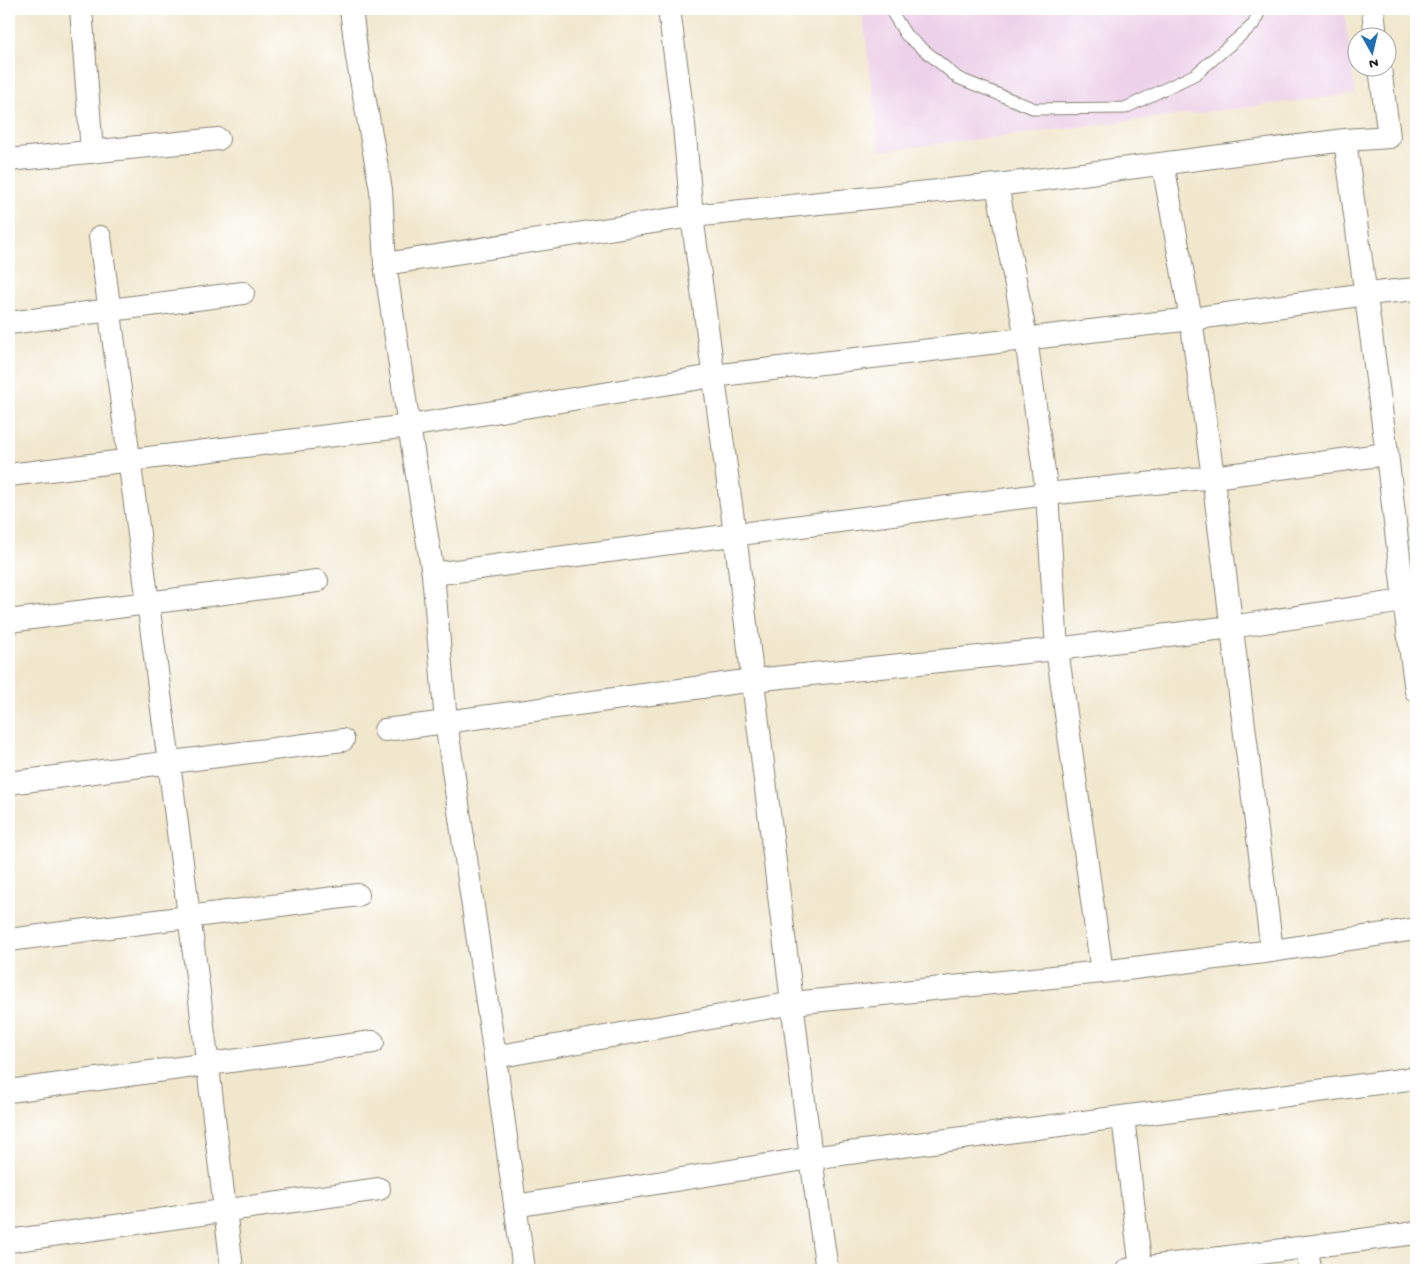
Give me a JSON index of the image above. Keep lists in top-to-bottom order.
{
  "north": "bottom"
}
